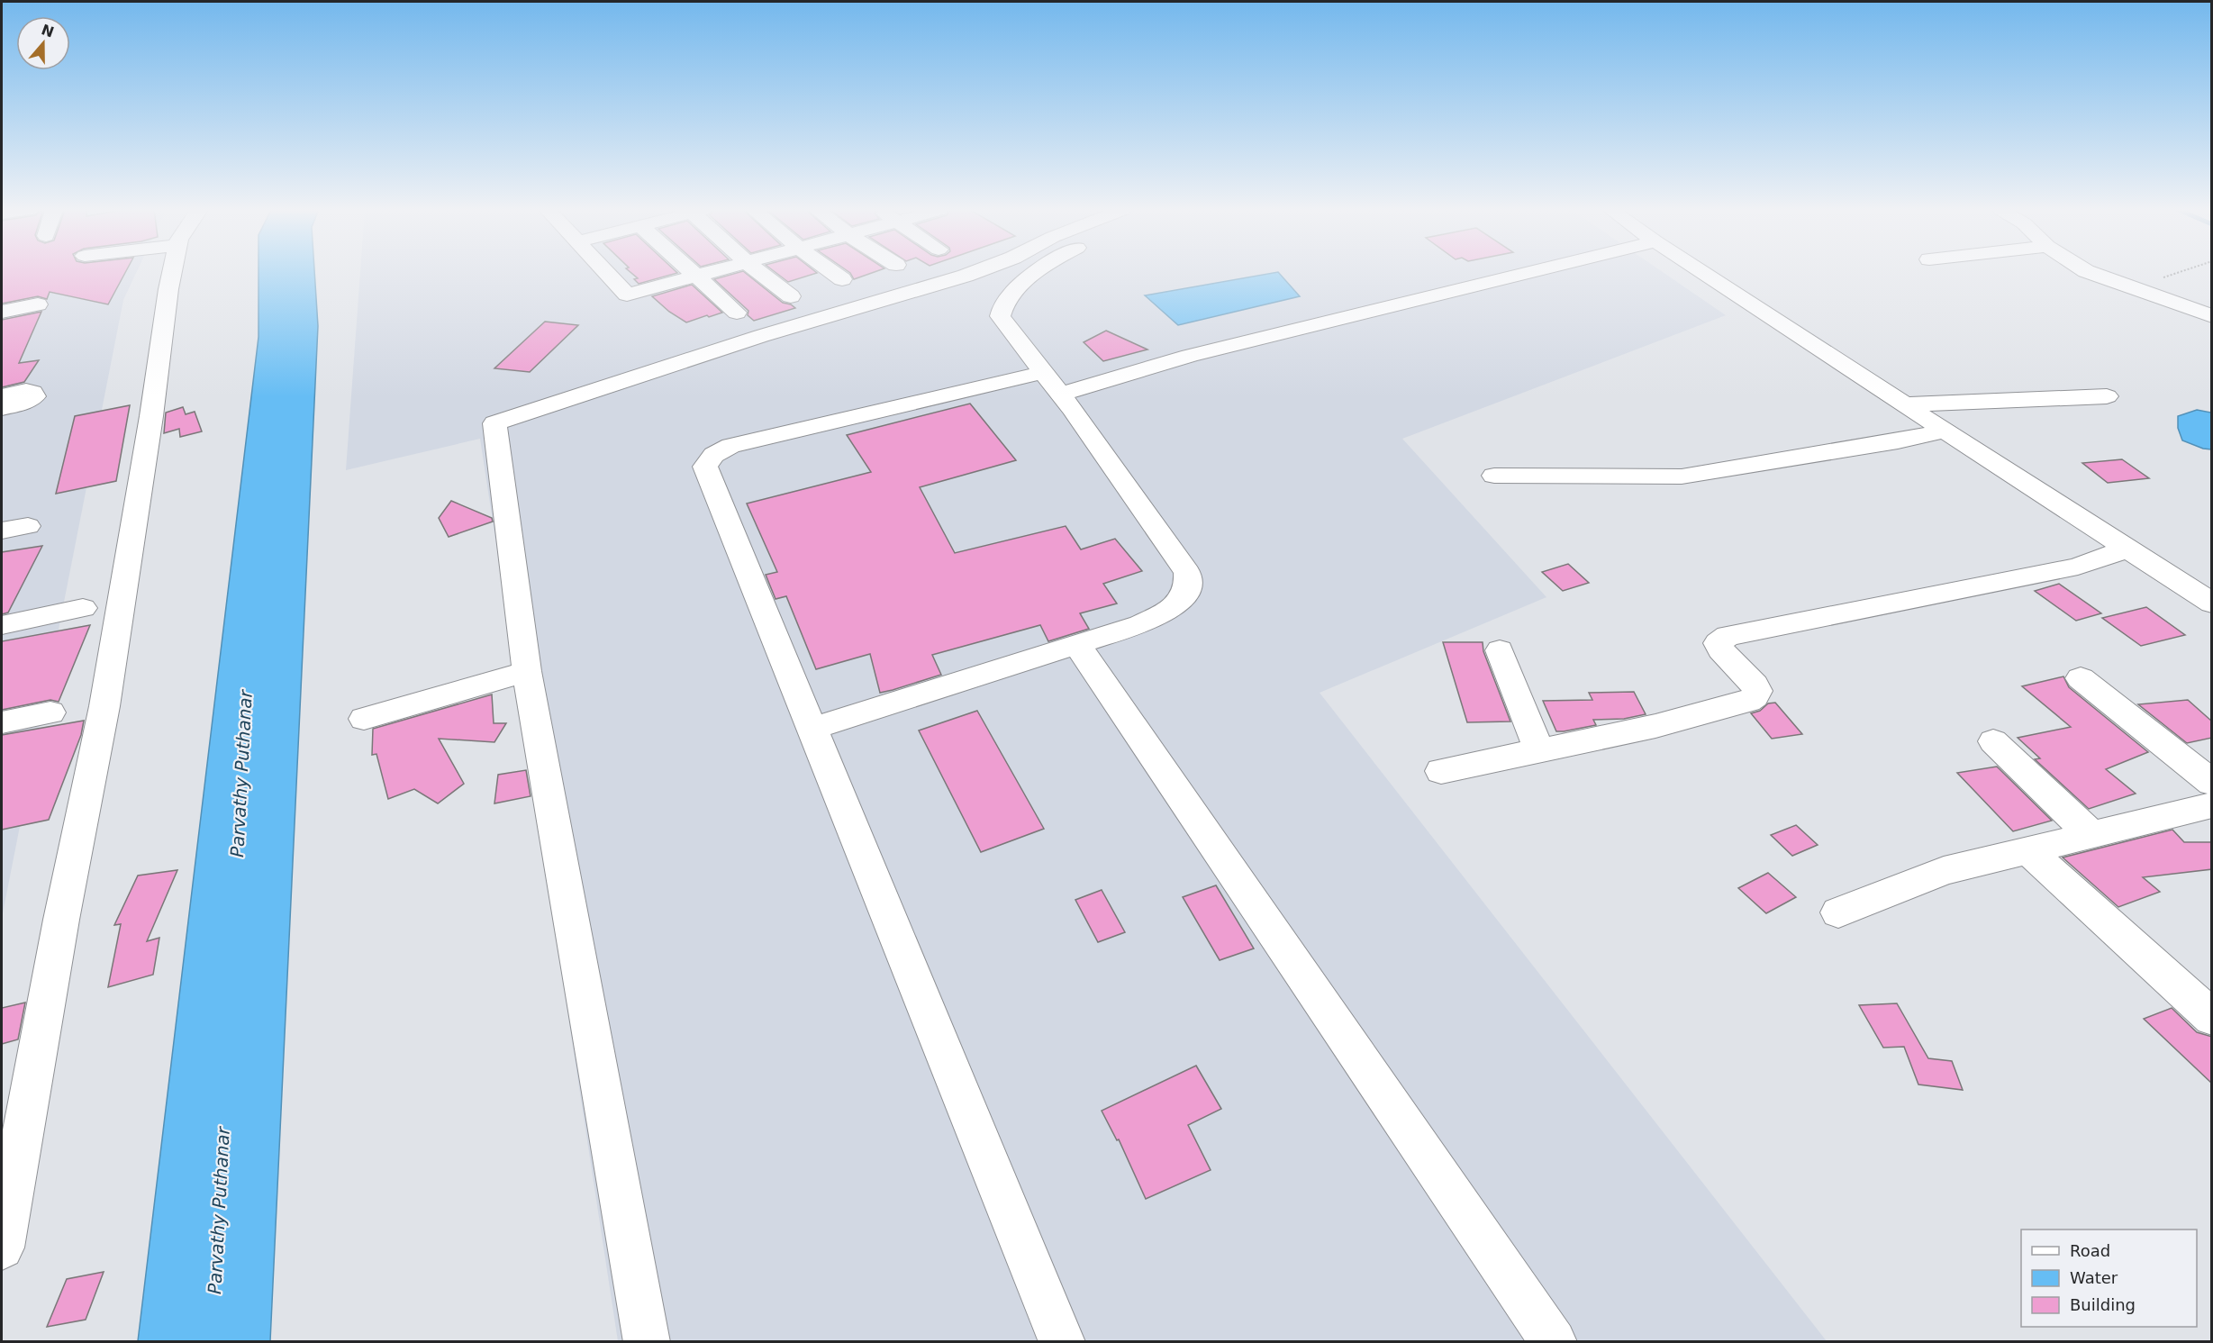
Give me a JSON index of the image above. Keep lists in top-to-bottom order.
{
  "water": ["Parvathy Puthanar"],
  "legend": ["Road", "Water", "Building"],
  "north": "top"
}
